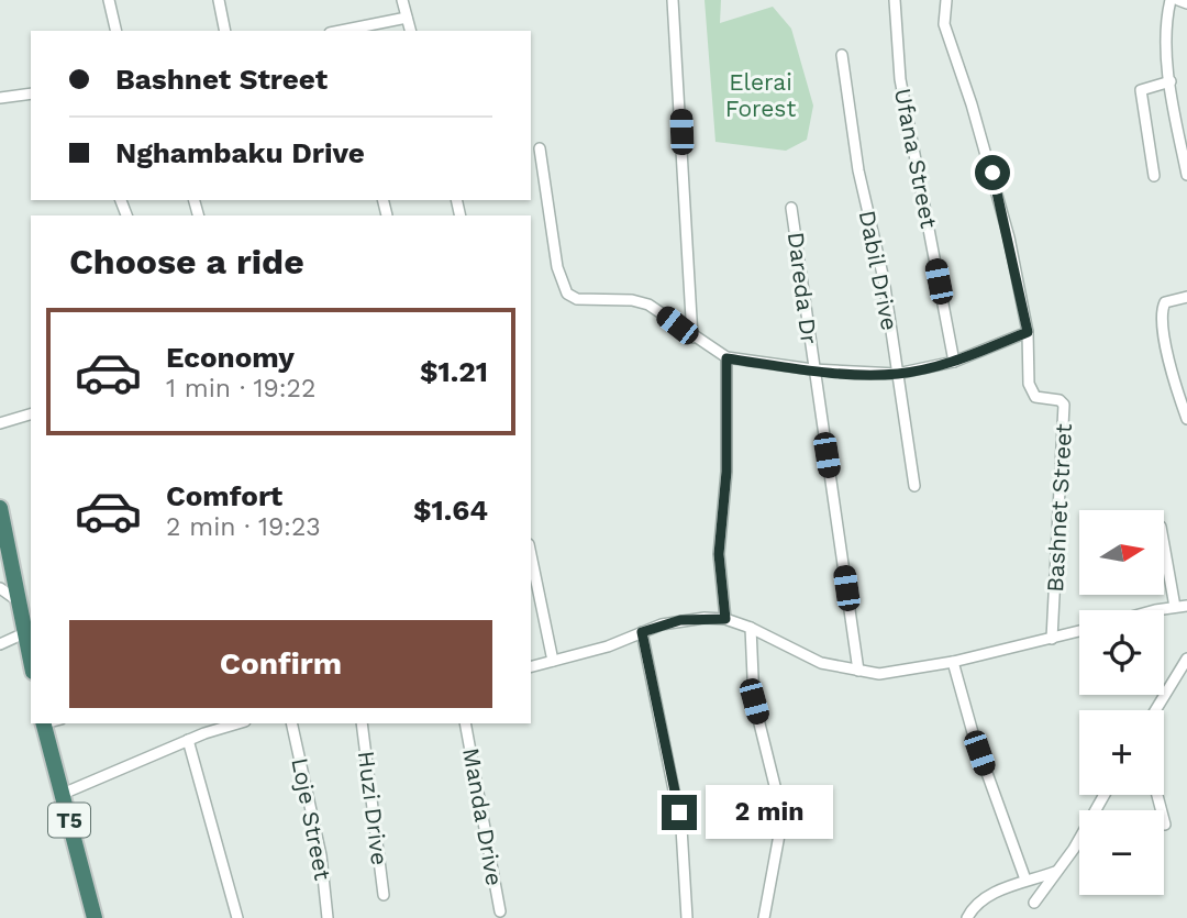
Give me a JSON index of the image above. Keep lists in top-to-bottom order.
{
  "streets": {
    "highway": ["T5"],
    "street": [
      "Ufana Street",
      "Dabil Drive",
      "Dareda Dr",
      "Bashnet Street",
      "Huzi Drive",
      "Manda Drive",
      "Loje Street"
    ]
  },
  "parks": ["Elerai Forest"],
  "north": "right",
  "page": {
    "banner": ["Bashnet Street", "Nghambaku Drive"],
    "heading": "Choose a ride",
    "list": [
      {
        "name": "Economy",
        "note": "1 min · 19:22",
        "value": "$1.21"
      },
      {
        "name": "Comfort",
        "note": "2 min · 19:23",
        "value": "$1.64"
      }
    ],
    "map_buttons": ["+", "−"],
    "buttons": "Confirm",
    "bubble": "2 min"
  }
}
